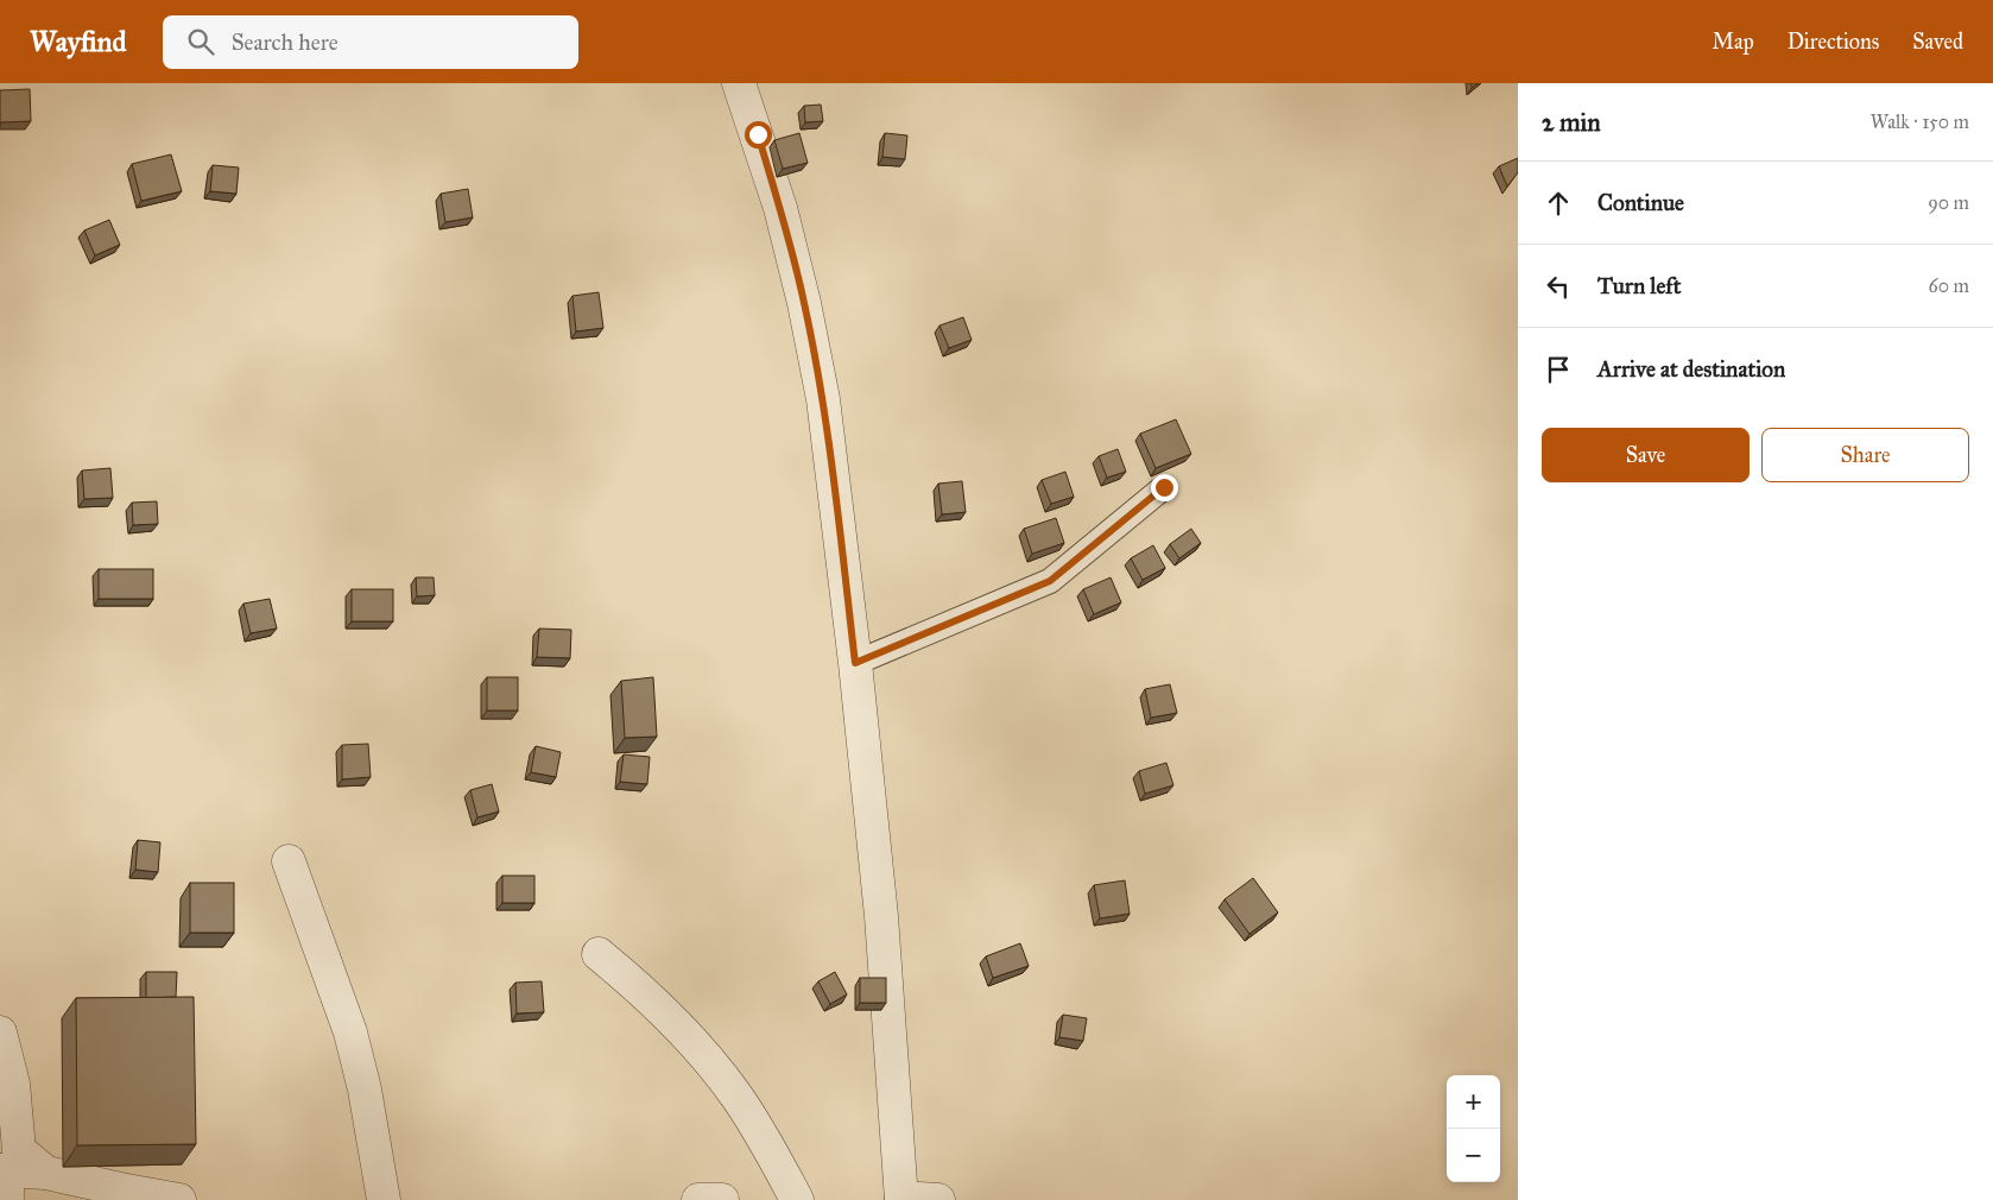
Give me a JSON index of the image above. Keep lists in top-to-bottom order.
{
  "page": {
    "header": "Wayfind",
    "search": "Search here",
    "nav": ["Map", "Directions", "Saved"],
    "heading": ["2 min", "Walk · 150 m"],
    "list": [
      ["Continue", "90 m"],
      ["Turn left", "60 m"],
      "Arrive at destination"
    ],
    "buttons": ["Save", "Share"],
    "map_buttons": ["+", "−"]
  }
}
